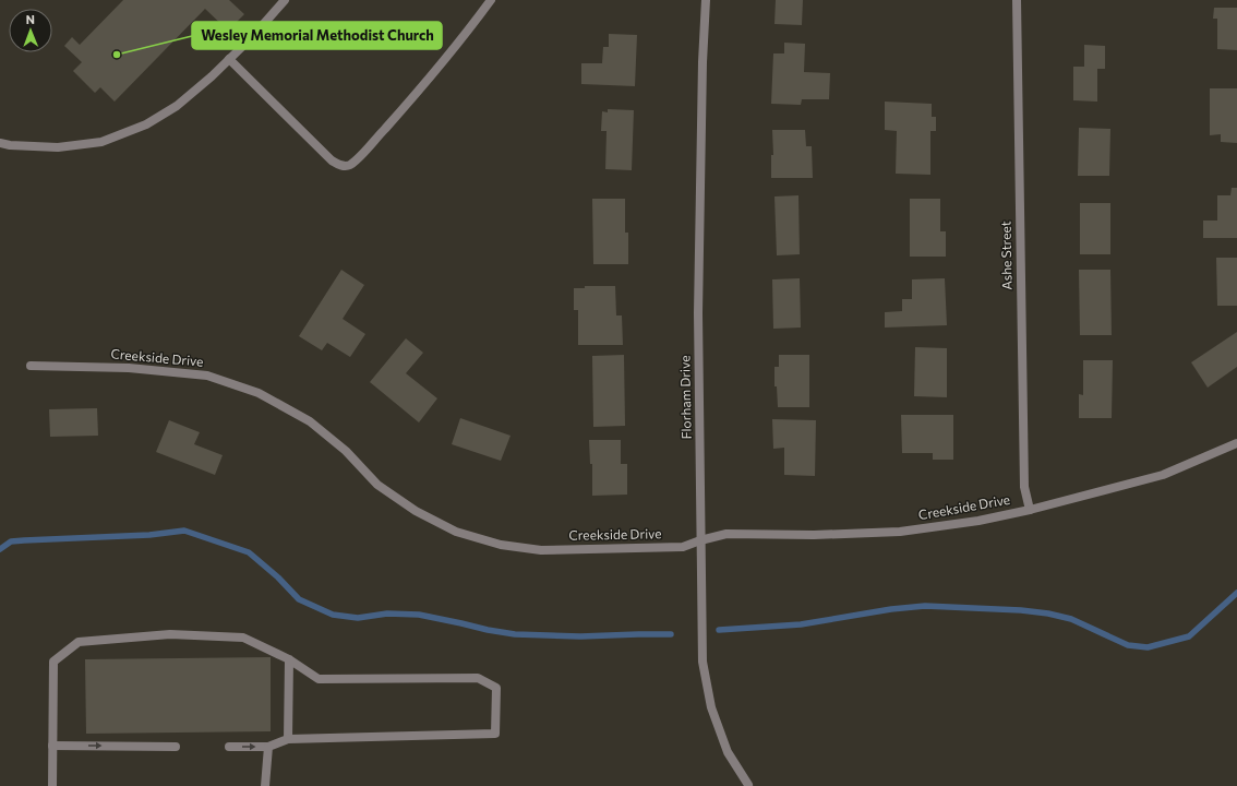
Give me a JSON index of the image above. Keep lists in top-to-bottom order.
{
  "streets": {
    "street": ["Ashe Street", "Creekside Drive", "Florham Drive"]
  },
  "crossings": [
    ["Ashe Street", "Creekside Drive"],
    ["Creekside Drive", "Florham Drive"]
  ],
  "places": ["Wesley Memorial Methodist Church"],
  "north": "top"
}
